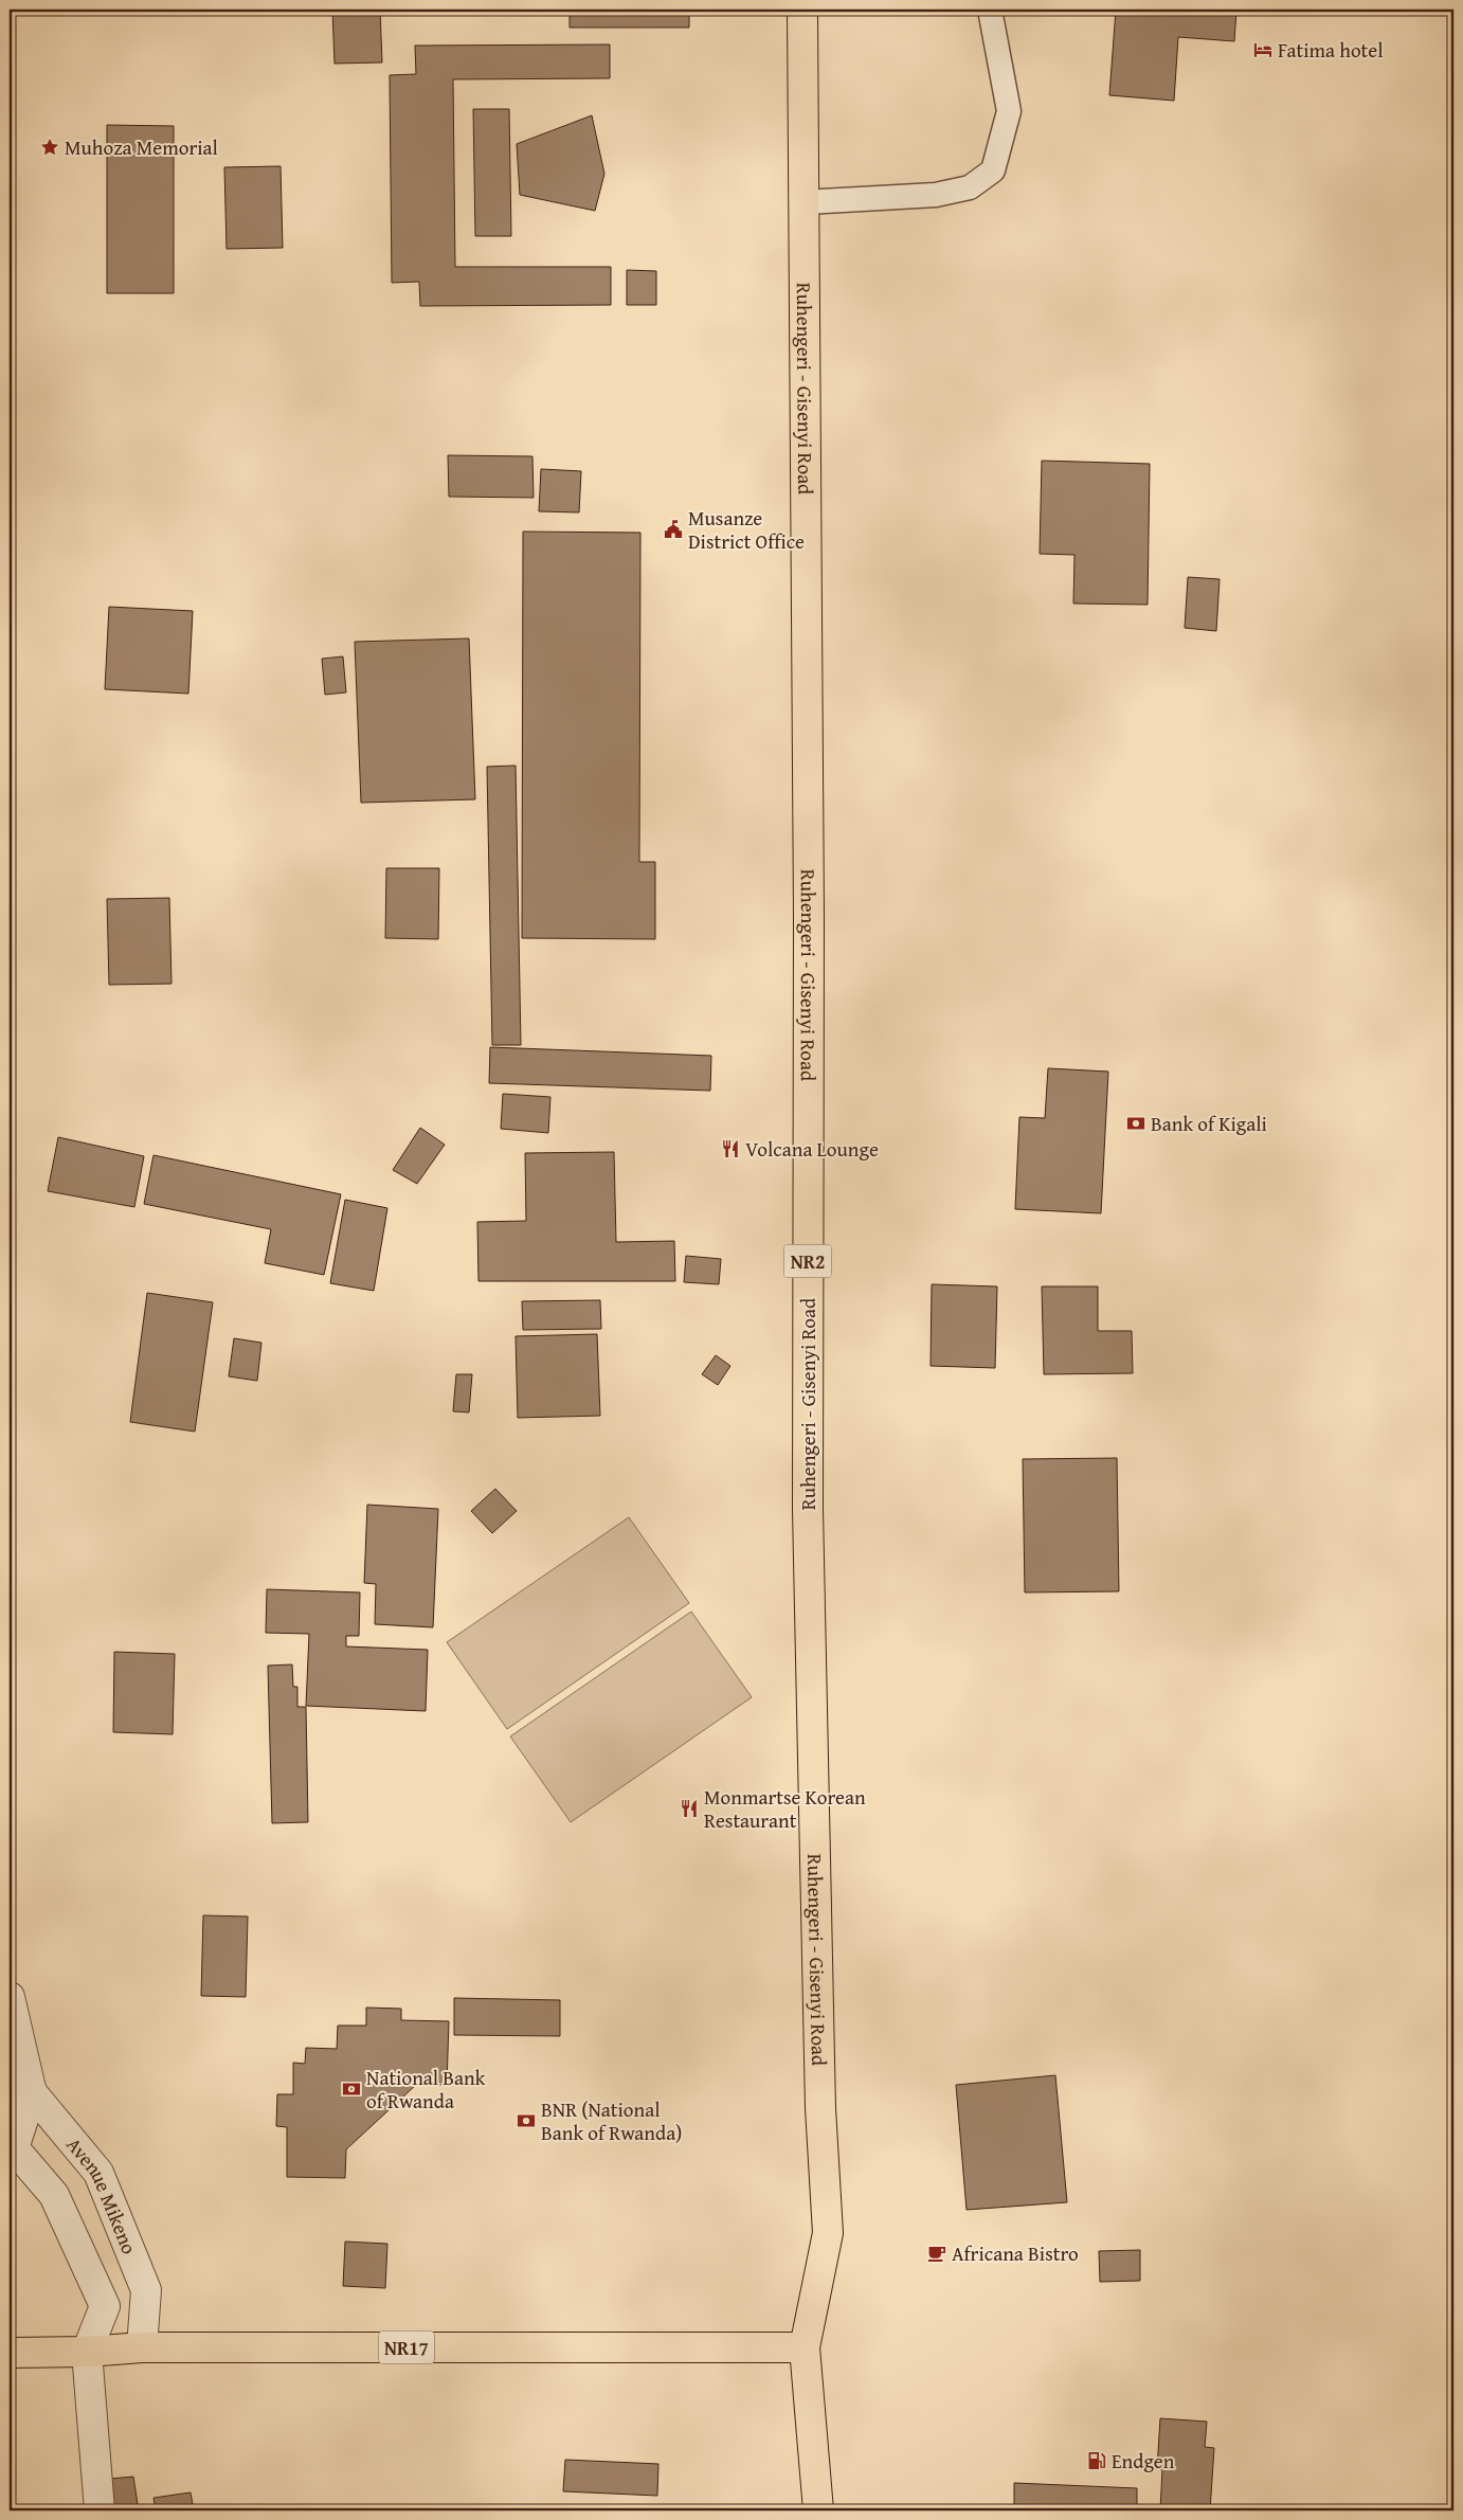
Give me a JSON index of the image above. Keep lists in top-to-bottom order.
{
  "streets": {
    "main road": ["Ruhengeri - Gisenyi Road", "NR2", "NR17"],
    "street": ["Avenue Mikeno"]
  },
  "crossings": [
    ["Ruhengeri - Gisenyi Road", "NR17"],
    ["Avenue Mikeno", "NR17"]
  ],
  "places": {
    "hotel": ["Fatima hotel"],
    "place": ["Muhoza Memorial"],
    "public building": ["Musanze District Office"],
    "bank": ["Bank of Kigali", "National Bank of Rwanda", "BNR (National Bank of Rwanda)"],
    "restaurant": ["Volcana Lounge", "Monmartse Korean Restaurant"],
    "cafe": ["Africana Bistro"],
    "fuel station": ["Endgen"]
  }
}
